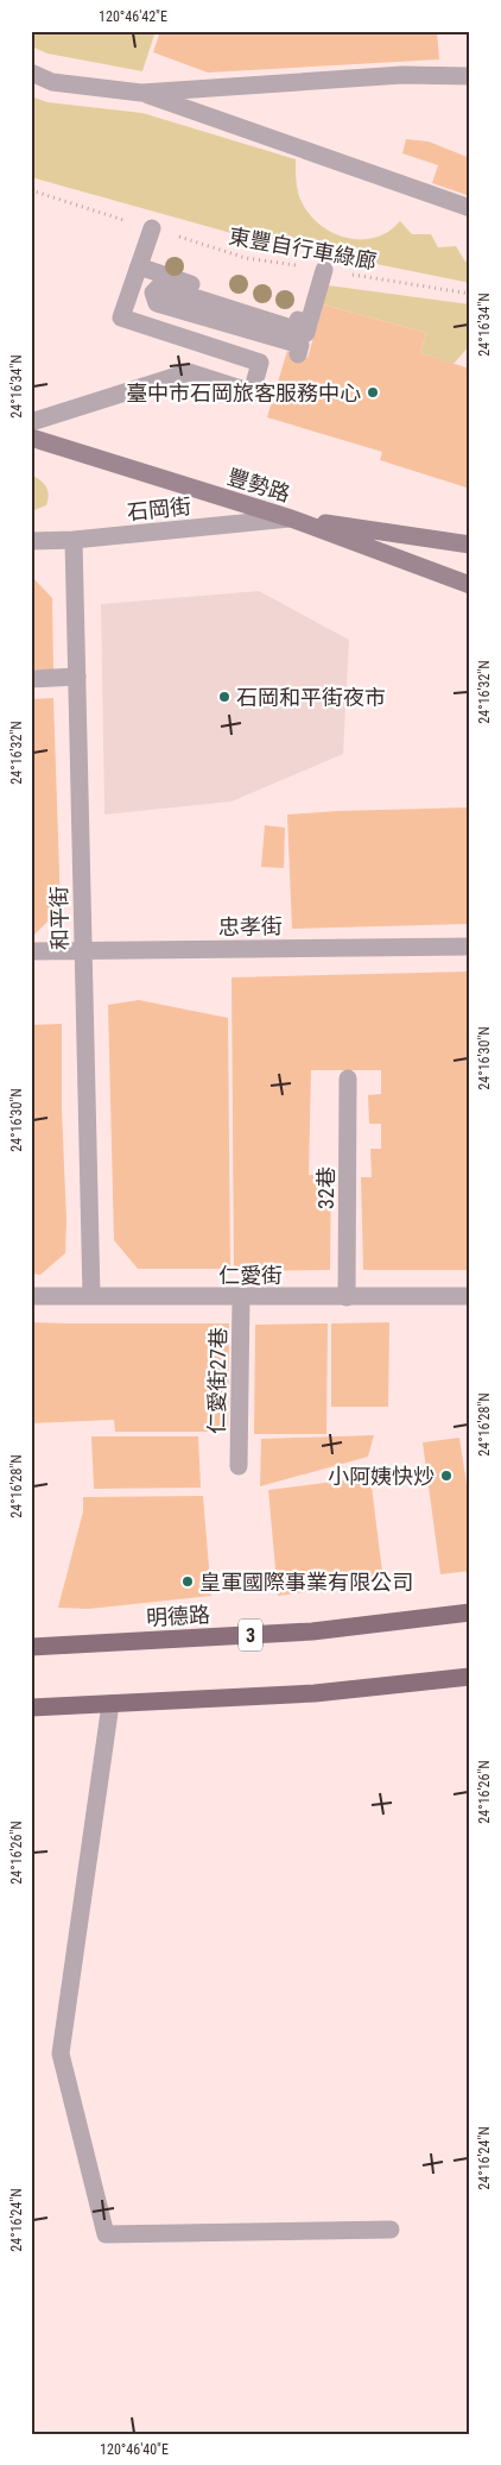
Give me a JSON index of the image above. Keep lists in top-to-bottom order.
{
  "streets": {
    "main road": ["明德路", "3"],
    "street": [
      "豐勢路",
      "石岡街",
      "和平街",
      "忠孝街",
      "32巷",
      "仁愛街",
      "仁愛街27巷"
    ],
    "path": ["東豐自行車綠廊"]
  },
  "crossings": [
    ["豐勢路", "石岡街"],
    ["石岡街", "和平街"],
    ["和平街", "忠孝街"],
    ["和平街", "仁愛街"],
    ["32巷", "仁愛街"],
    ["仁愛街", "仁愛街27巷"]
  ],
  "places": [
    "臺中市石岡旅客服務中心",
    "石岡和平街夜市",
    "小阿姨快炒",
    "皇軍國際事業有限公司"
  ],
  "coordinates": [
    "120°46'42\"E",
    "24°16'34\"N",
    "24°16'32\"N",
    "24°16'30\"N",
    "24°16'28\"N",
    "24°16'26\"N",
    "24°16'24\"N",
    "120°46'40\"E"
  ]
}
